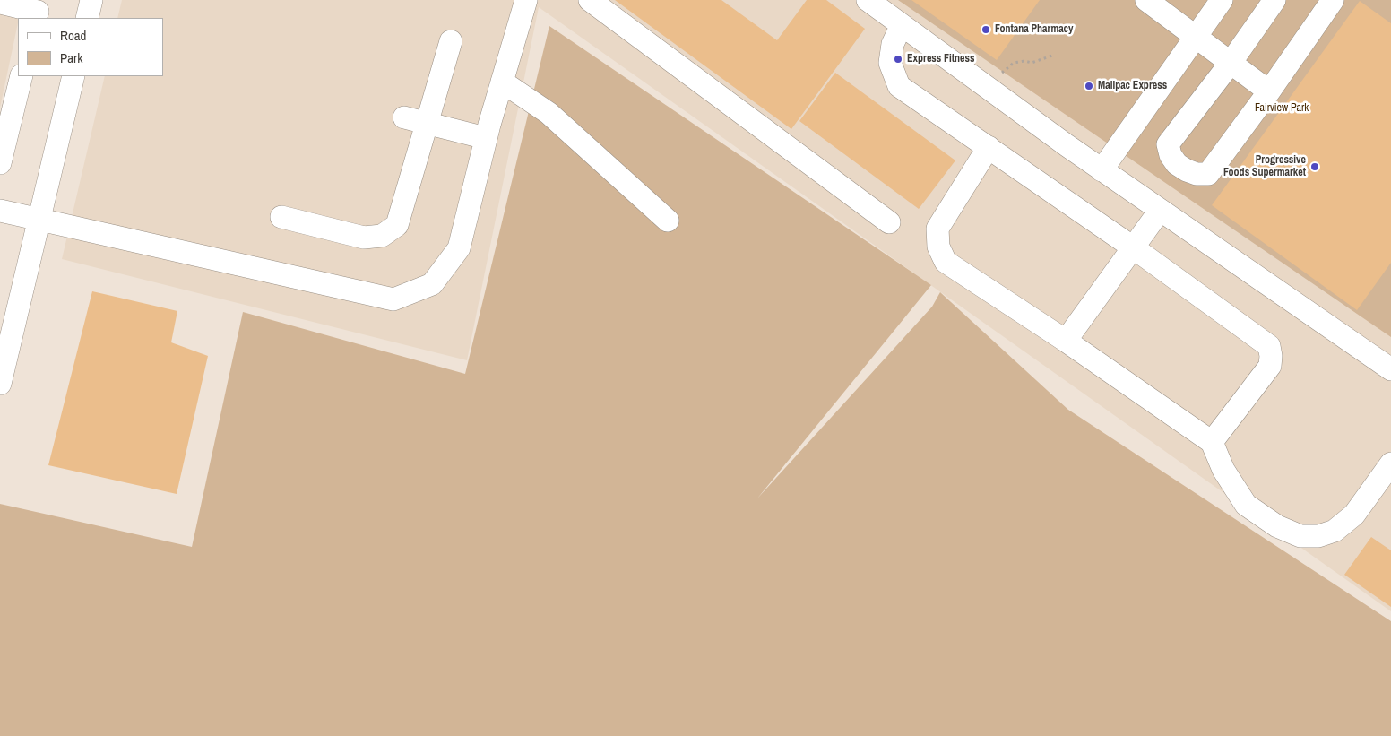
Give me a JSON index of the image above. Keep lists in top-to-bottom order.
{
  "parks": ["Fairview Park"],
  "places": [
    "Fontana Pharmacy",
    "Express Fitness",
    "Mailpac Express",
    "Progressive Foods Supermarket"
  ],
  "legend": ["Road", "Park"]
}
